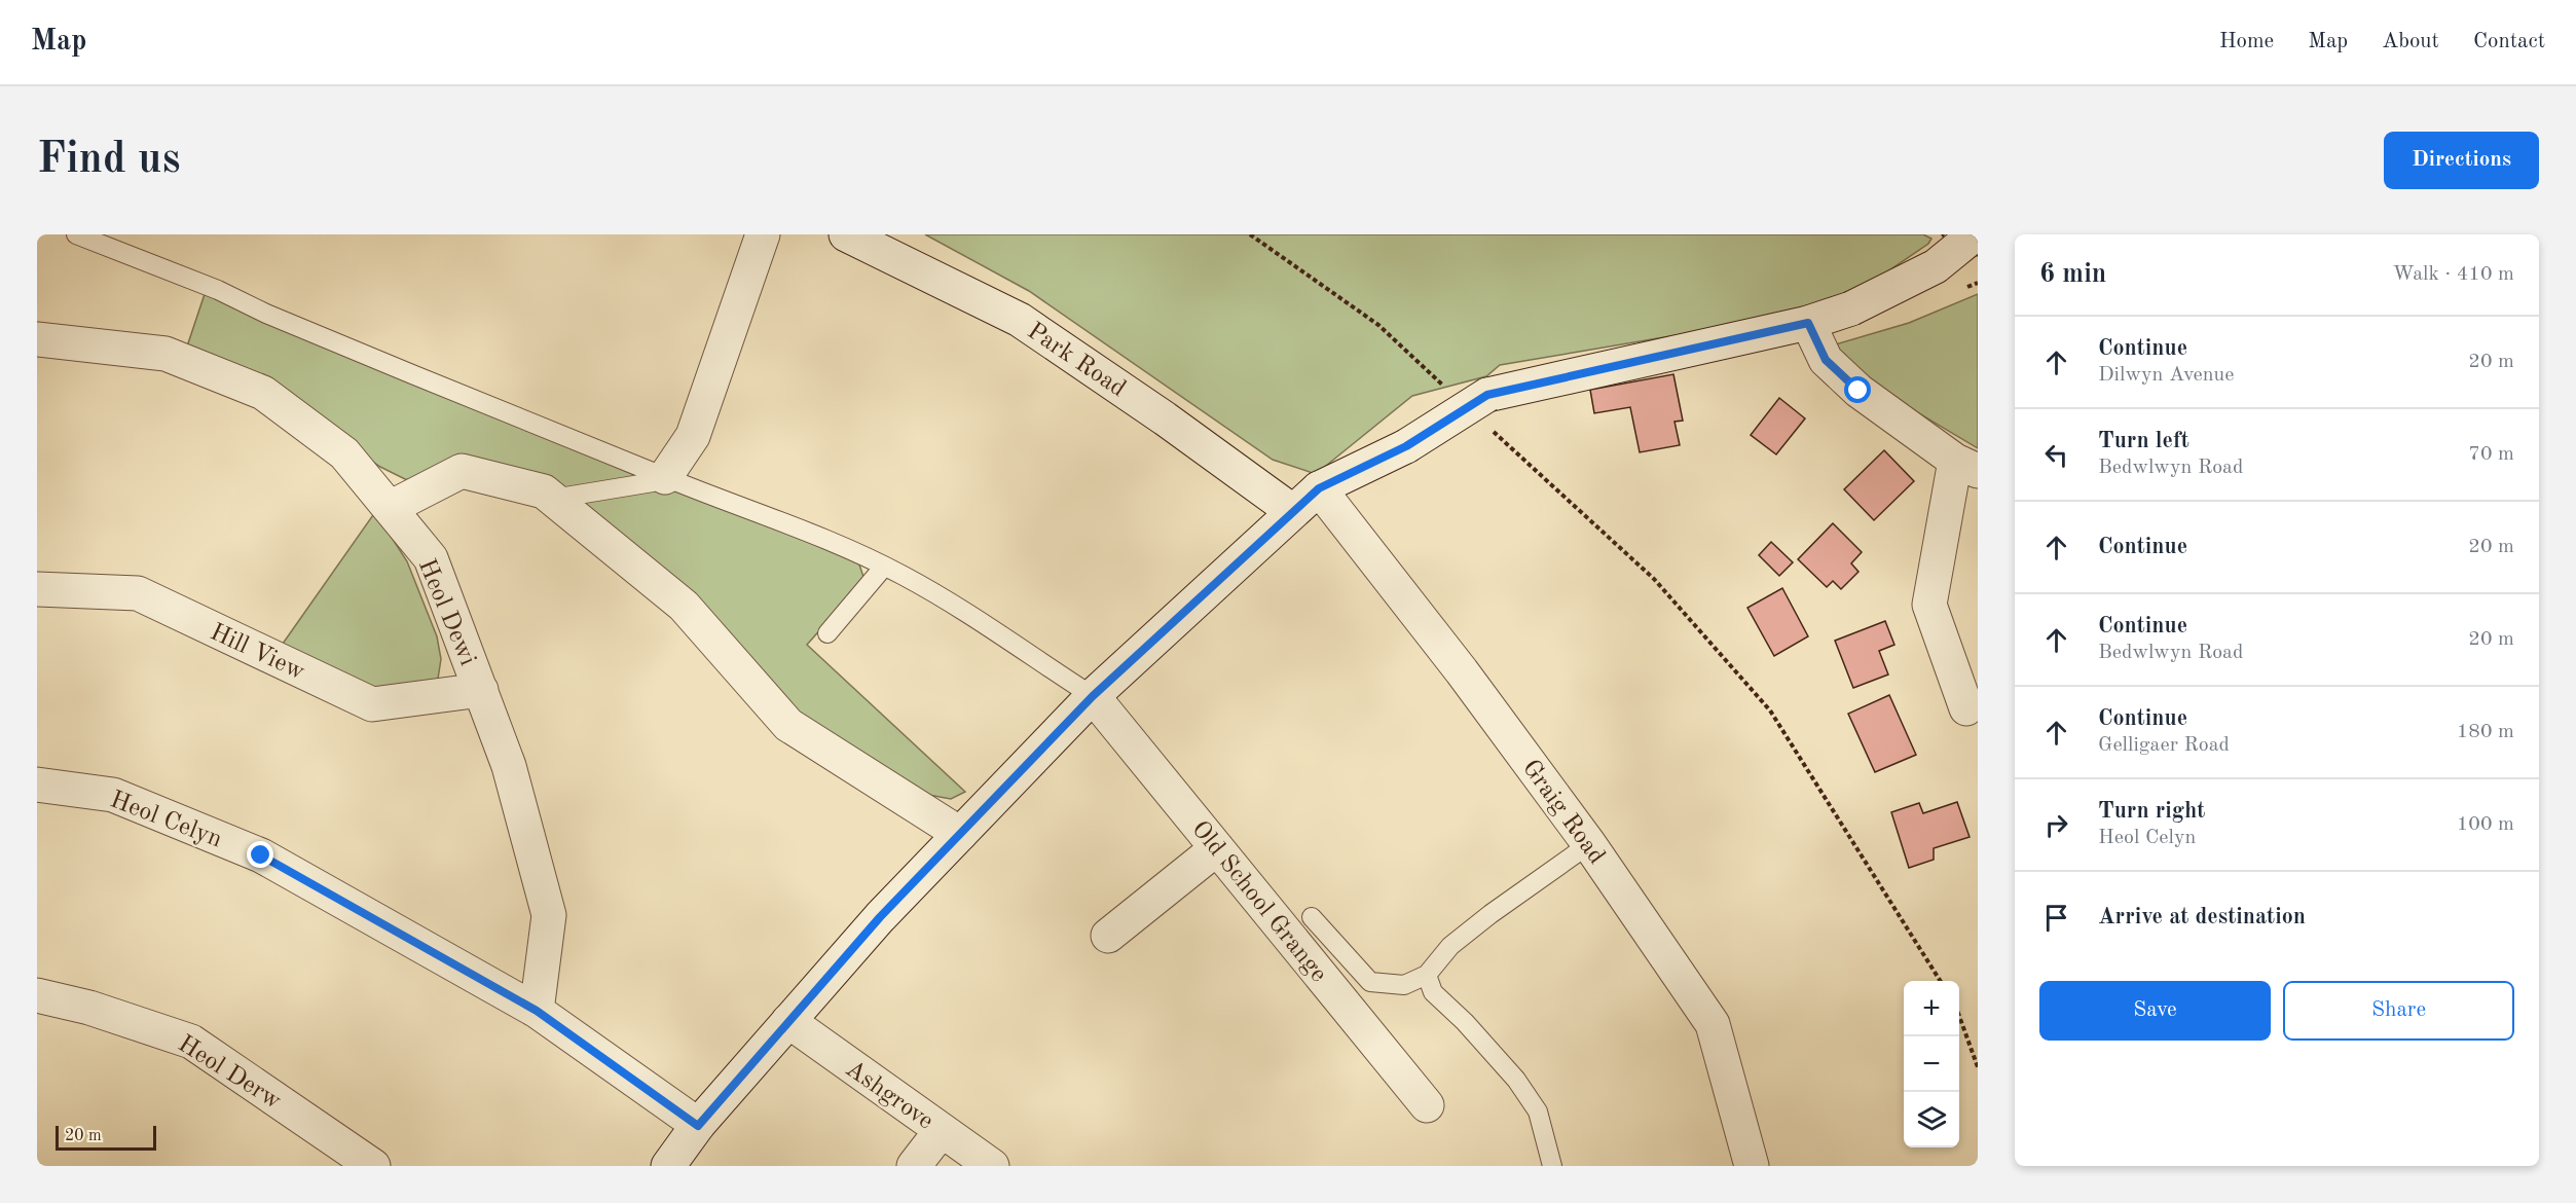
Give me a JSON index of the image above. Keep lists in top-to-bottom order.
{
  "streets": {
    "street": [
      "Park Road",
      "Heol Dewi",
      "Hill View",
      "Graig Road",
      "Heol Celyn",
      "Old School Grange",
      "Heol Derw",
      "Ashgrove"
    ]
  },
  "crossings": [
    ["Heol Dewi", "Hill View"],
    ["Heol Dewi", "Heol Celyn"]
  ],
  "scale_bar": "20 m",
  "page": {
    "header": "Map",
    "nav": [
      "Home",
      "Map",
      "About",
      "Contact"
    ],
    "buttons": [
      "Directions",
      ["Save", "Share"]
    ],
    "title": "Find us",
    "heading": ["6 min", "Walk · 410 m"],
    "list": [
      ["Continue", "Dilwyn Avenue", "20 m"],
      ["Turn left", "Bedwlwyn Road", "70 m"],
      ["Continue", "20 m"],
      ["Continue", "Bedwlwyn Road", "20 m"],
      ["Continue", "Gelligaer Road", "180 m"],
      ["Turn right", "Heol Celyn", "100 m"],
      "Arrive at destination"
    ],
    "map_buttons": ["+", "−"],
    "scale": "20 m"
  }
}
